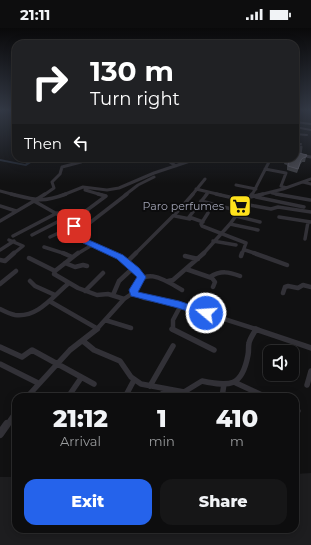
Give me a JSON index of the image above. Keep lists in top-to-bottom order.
{
  "places": {
    "supermarket": ["Paro perfumes"]
  },
  "page": {
    "status": "21:11",
    "turn": ["130 m", "Turn right"],
    "then": "Then",
    "eta": [
      "21:12",
      "Arrival",
      "1",
      "min",
      "410",
      "m"
    ],
    "buttons": ["Exit", "Share"]
  }
}
